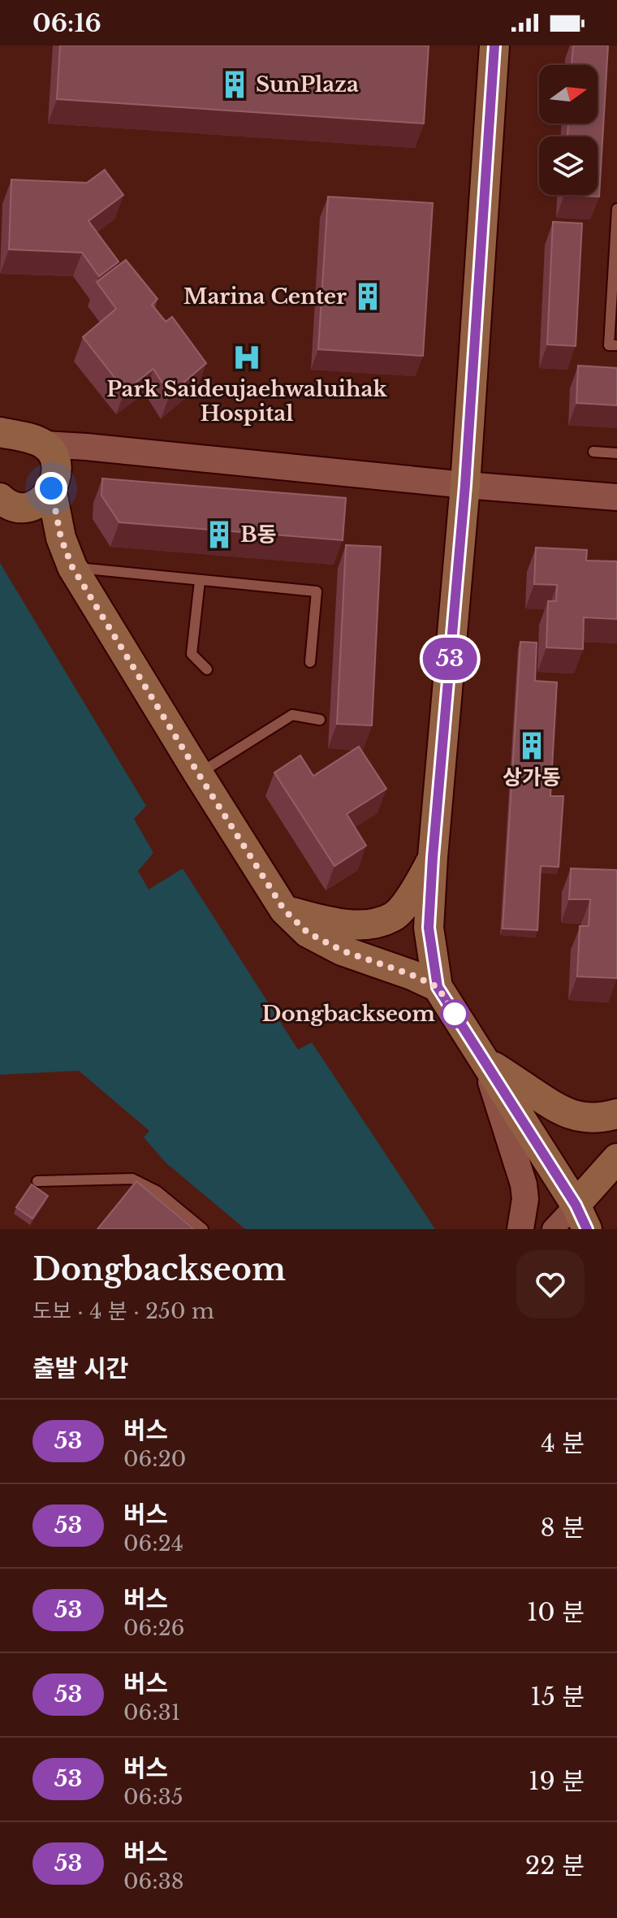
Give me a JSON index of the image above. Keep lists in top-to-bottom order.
{
  "places": {
    "building": [
      "SunPlaza",
      "Marina Center",
      "B동",
      "상가동"
    ],
    "hospital": ["Park Saideujaehwaluihak Hospital"],
    "other": ["Dongbackseom"]
  },
  "lines": ["bus line 53"],
  "north": "right",
  "page": {
    "status": "06:16",
    "on_map": "53",
    "heading": [
      ["Dongbackseom", "도보 · 4 분 · 250 m"],
      "출발 시간"
    ],
    "list": [
      {
        "mark": "53",
        "name": "버스",
        "note": "06:20",
        "value": "4 분"
      },
      {
        "mark": "53",
        "name": "버스",
        "note": "06:24",
        "value": "8 분"
      },
      {
        "mark": "53",
        "name": "버스",
        "note": "06:26",
        "value": "10 분"
      },
      {
        "mark": "53",
        "name": "버스",
        "note": "06:31",
        "value": "15 분"
      },
      {
        "mark": "53",
        "name": "버스",
        "note": "06:35",
        "value": "19 분"
      },
      {
        "mark": "53",
        "name": "버스",
        "note": "06:38",
        "value": "22 분"
      }
    ]
  }
}
